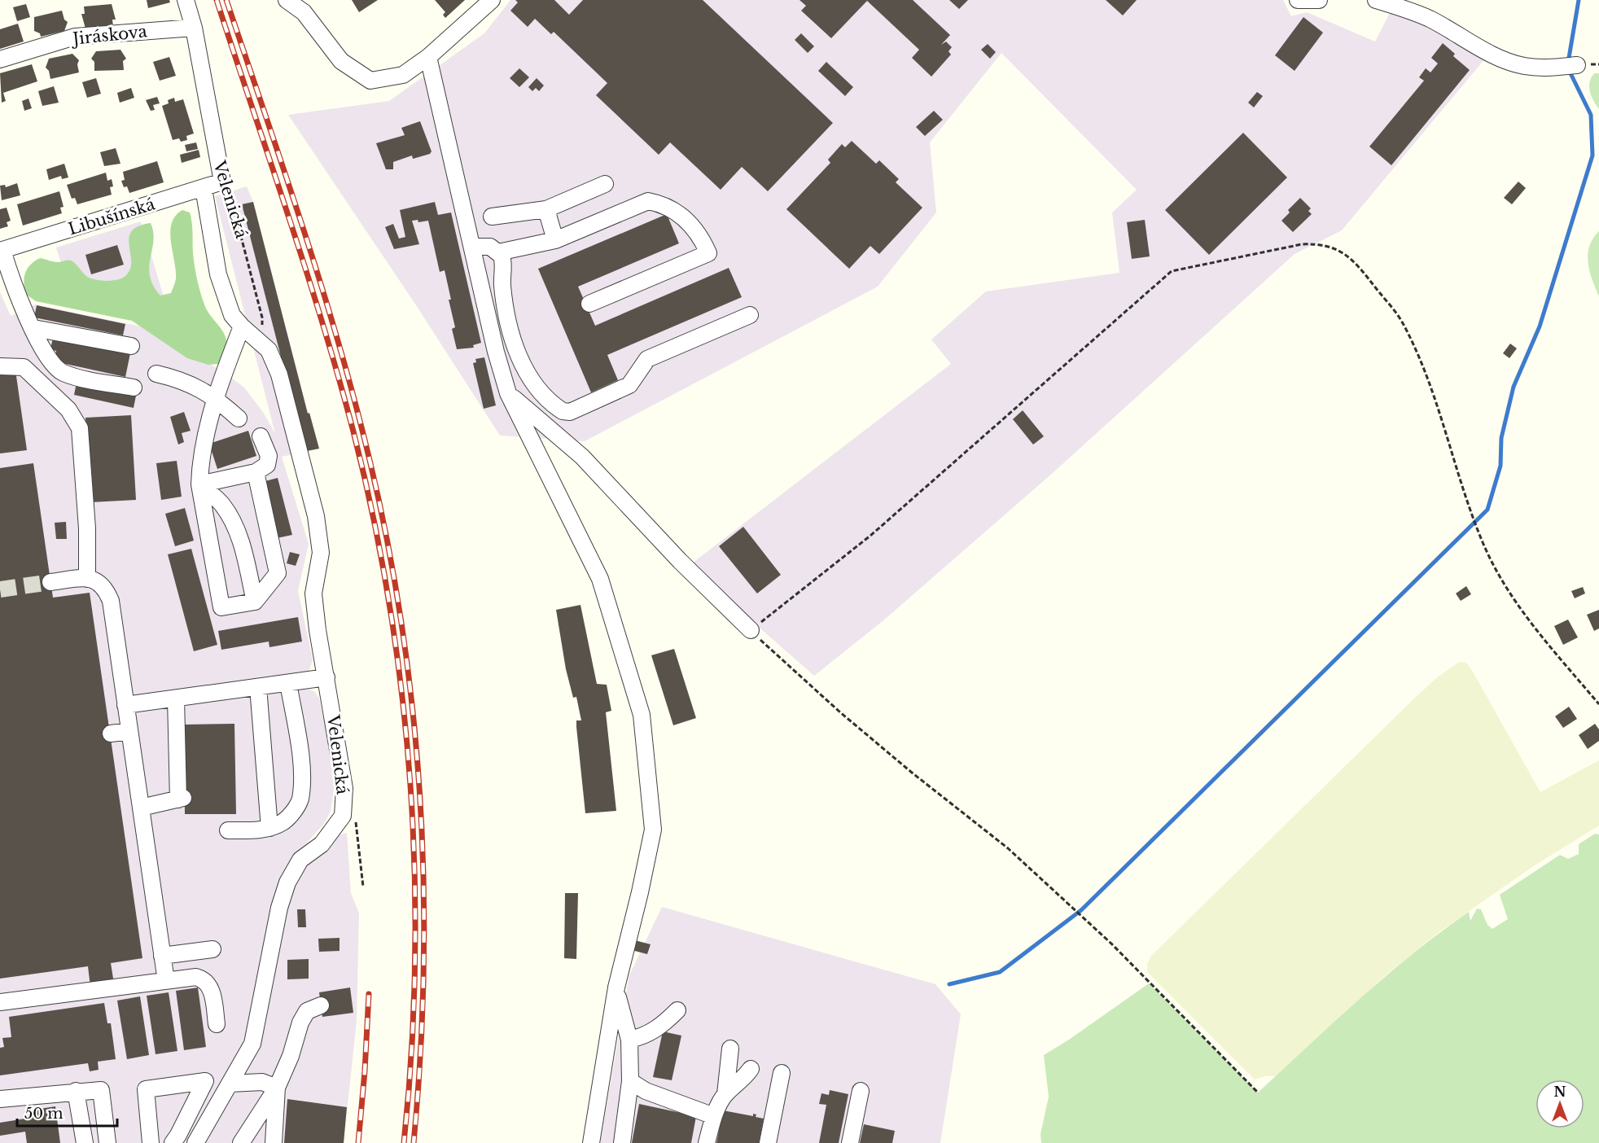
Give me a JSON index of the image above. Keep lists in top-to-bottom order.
{
  "streets": {
    "street": ["Jiráskova", "Velenická", "Libušínská"]
  },
  "crossings": [
    ["Jiráskova", "Velenická"],
    ["Velenická", "Libušínská"]
  ],
  "scale_bar": "50 m",
  "north": "top"
}
